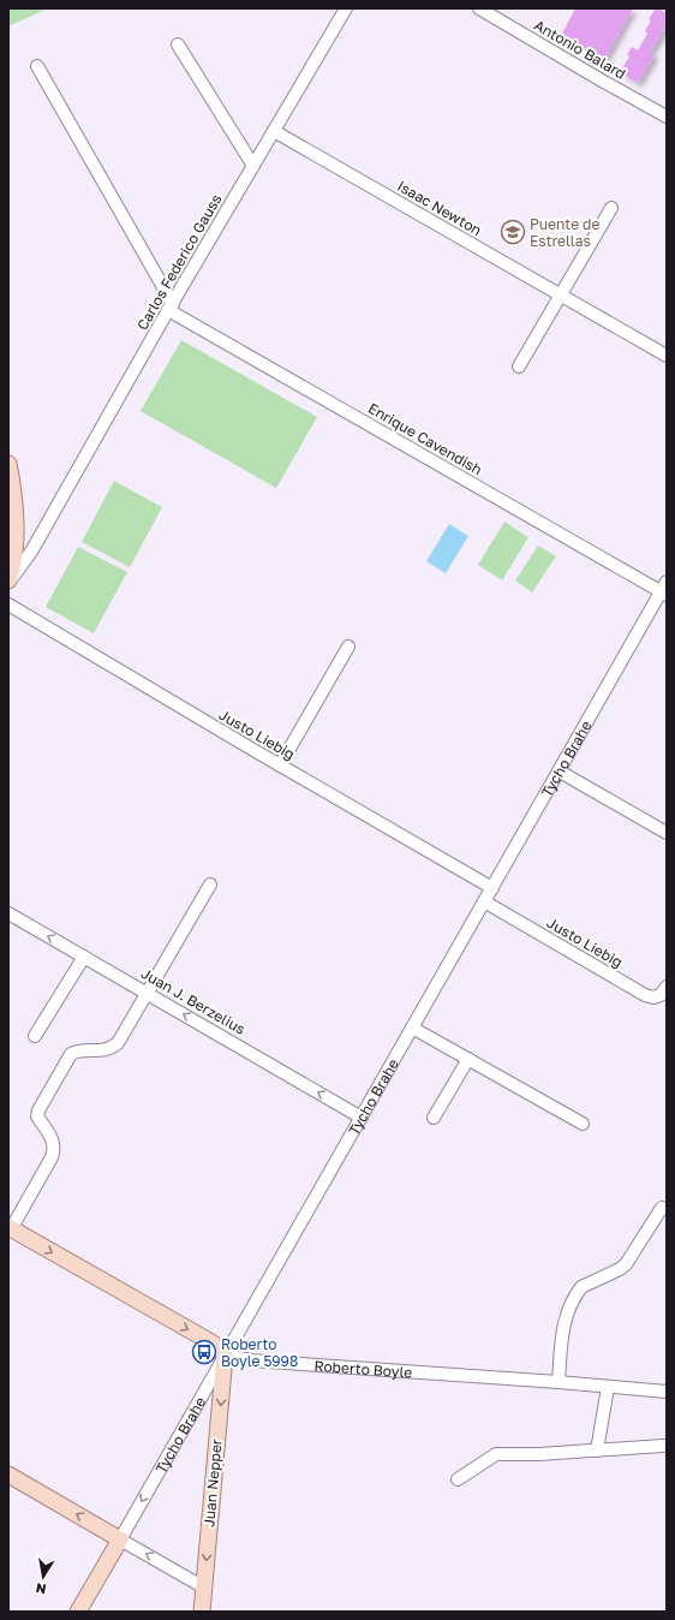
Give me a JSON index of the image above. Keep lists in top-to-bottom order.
{
  "streets": {
    "main road": ["Tycho Brahe", "Juan Nepper"],
    "street": [
      "Antonio Balard",
      "Isaac Newton",
      "Carlos Federico Gauss",
      "Enrique Cavendish",
      "Justo Liebig",
      "Juan J. Berzelius",
      "Roberto Boyle"
    ]
  },
  "crossings": [
    ["Isaac Newton", "Carlos Federico Gauss"],
    ["Carlos Federico Gauss", "Enrique Cavendish"],
    ["Enrique Cavendish", "Tycho Brahe"],
    ["Justo Liebig", "Tycho Brahe"],
    ["Tycho Brahe", "Juan J. Berzelius"],
    ["Tycho Brahe", "Roberto Boyle"],
    ["Tycho Brahe", "Juan Nepper"],
    ["Roberto Boyle", "Juan Nepper"]
  ],
  "one_way": ["Juan J. Berzelius", "Juan Nepper"],
  "places": {
    "school or university": ["Puente de Estrellas"],
    "bus stop": ["Roberto Boyle 5998"]
  },
  "north": "bottom"
}
